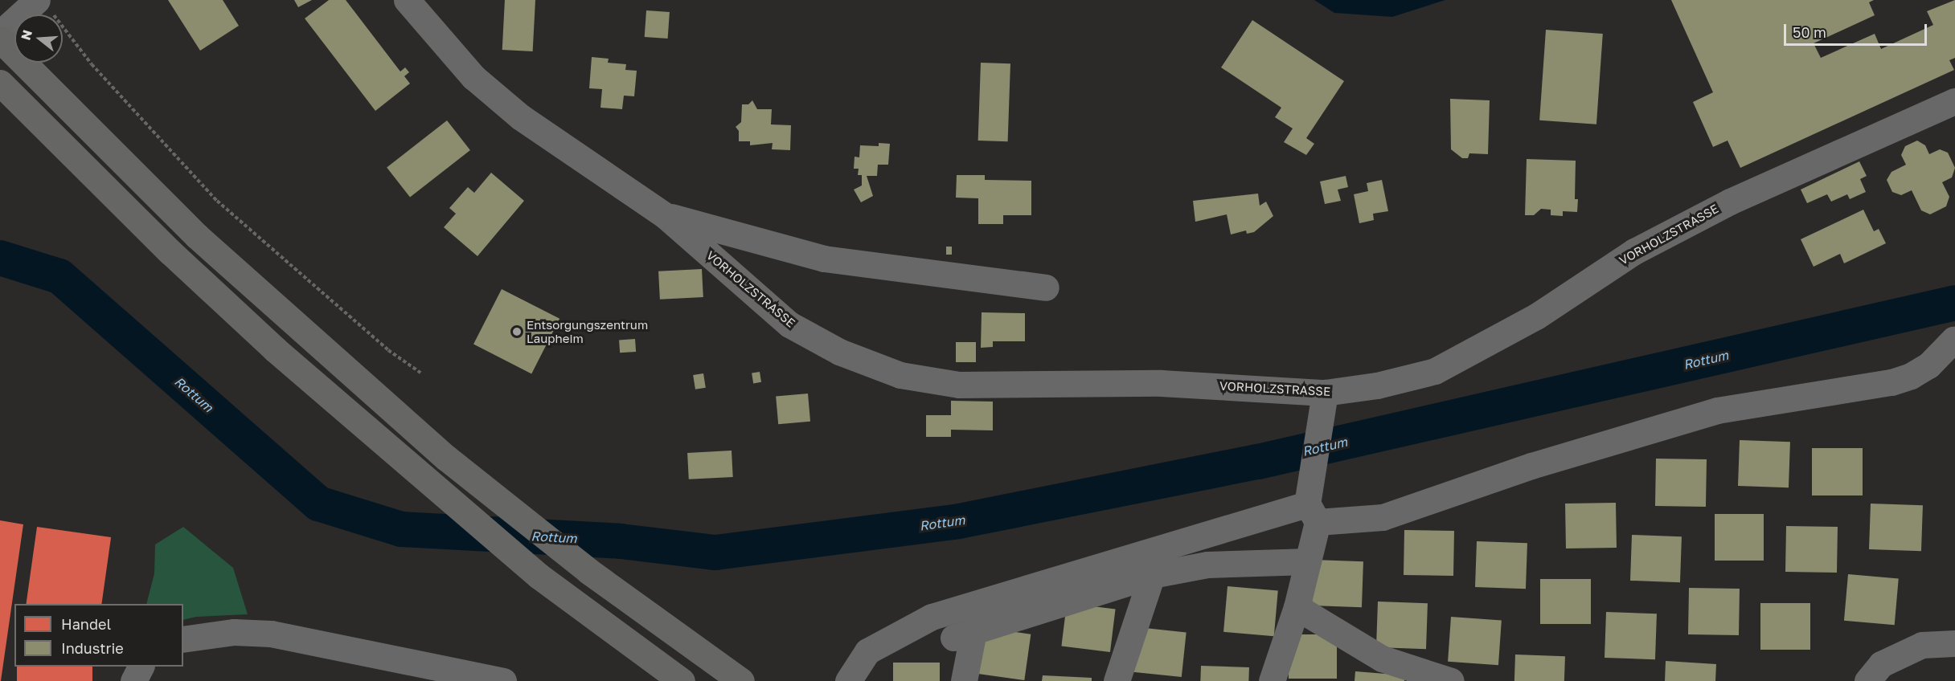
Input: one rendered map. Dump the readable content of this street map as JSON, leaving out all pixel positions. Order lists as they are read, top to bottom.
{
  "streets": {
    "street": ["VORHOLZSTRASSE"]
  },
  "water": ["Rottum"],
  "places": ["Entsorgungszentrum Laupheim"],
  "legend": ["Handel", "Industrie"],
  "scale_bar": "50 m",
  "north": "left"
}
